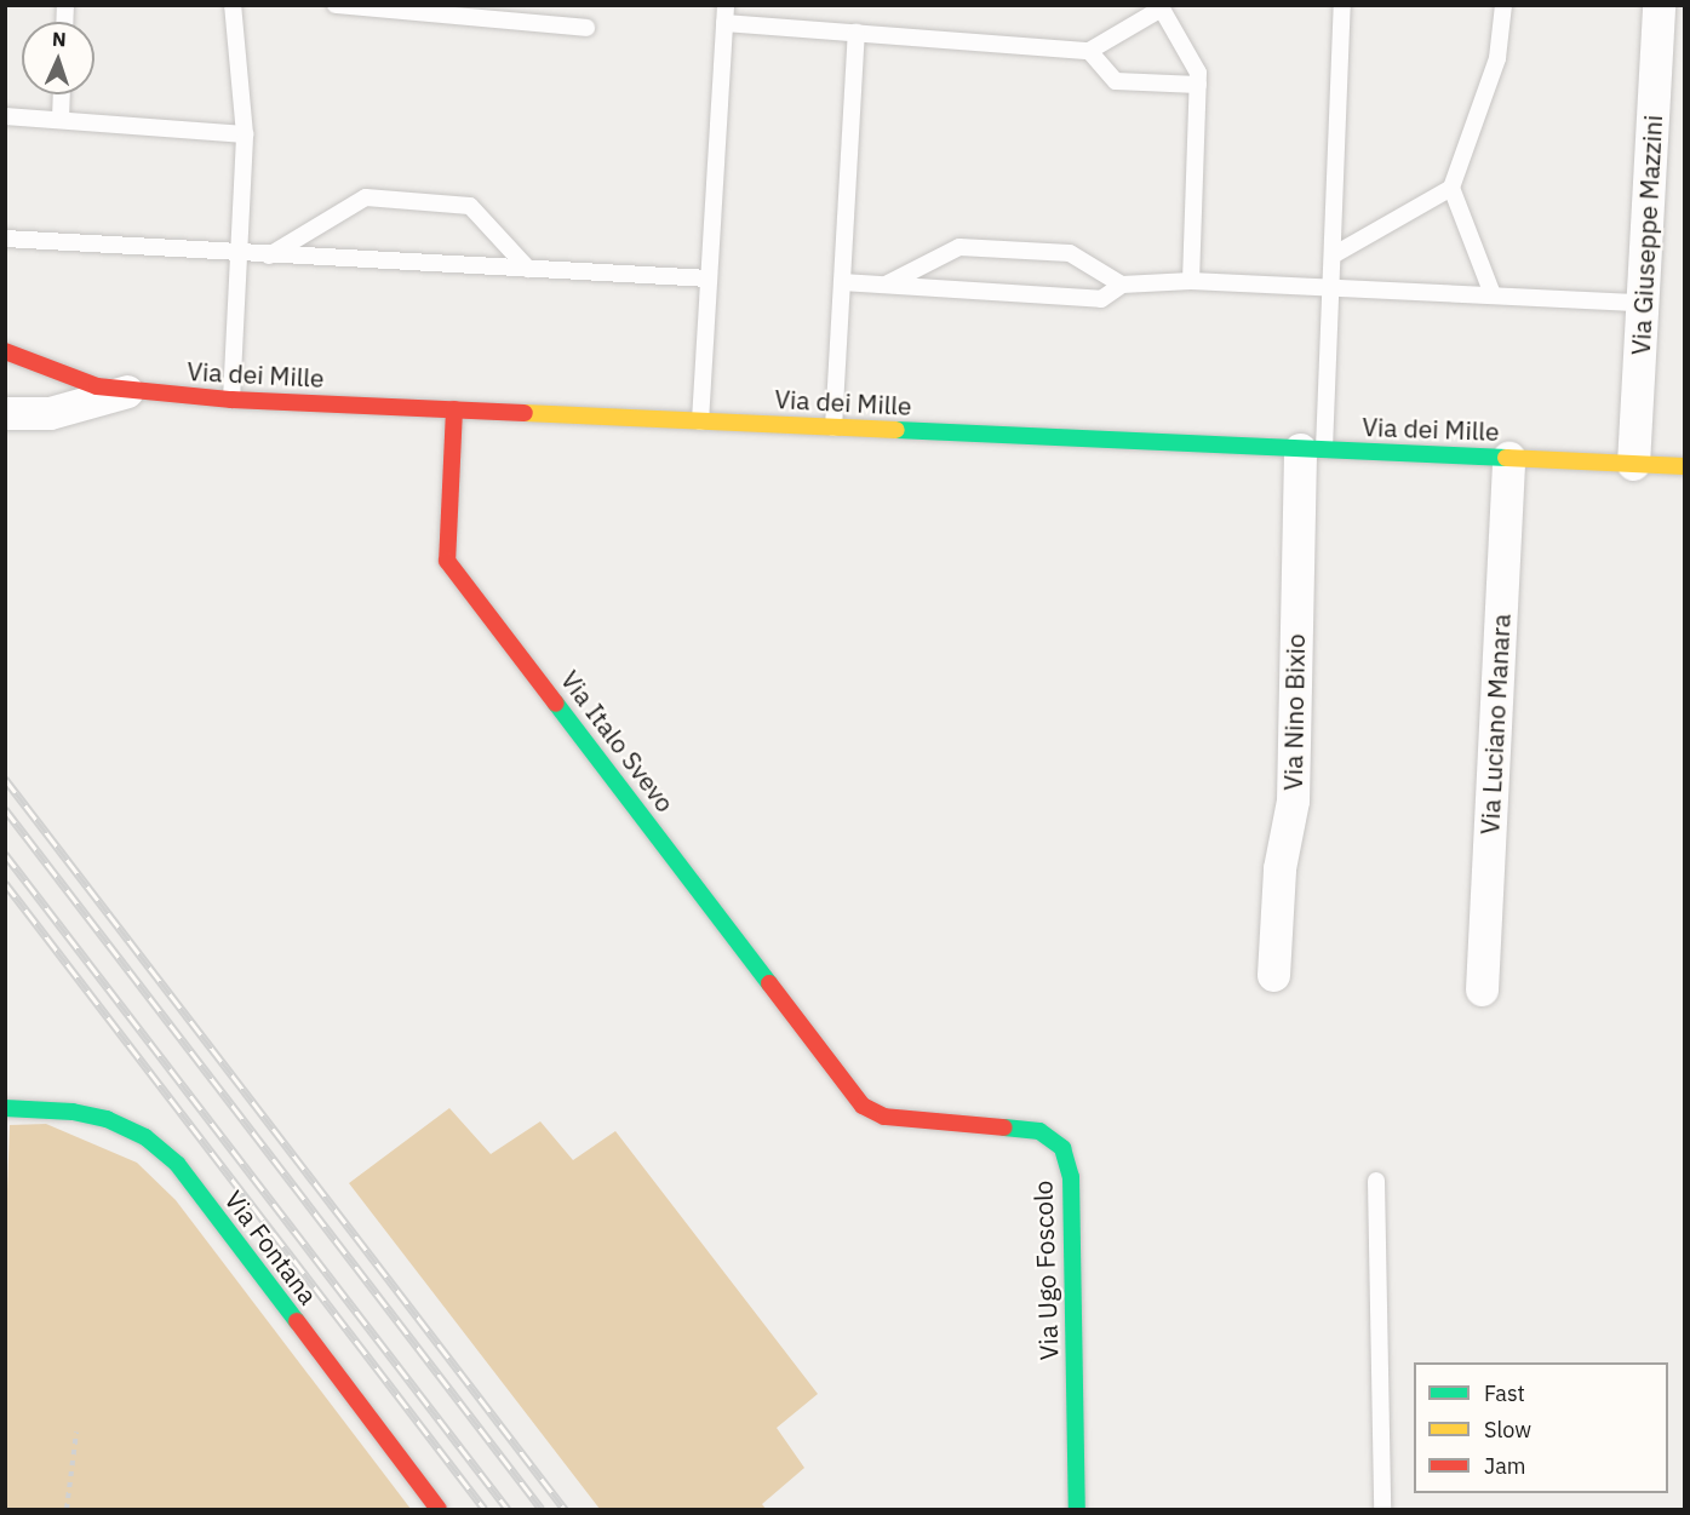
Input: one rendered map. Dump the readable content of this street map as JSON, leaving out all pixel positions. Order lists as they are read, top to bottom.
{
  "streets": {
    "street": [
      "Via Giuseppe Mazzini",
      "Via dei Mille",
      "Via Nino Bixio",
      "Via Luciano Manara",
      "Via Italo Svevo",
      "Via Fontana",
      "Via Ugo Foscolo"
    ]
  },
  "crossings": [
    ["Via Giuseppe Mazzini", "Via dei Mille"],
    ["Via dei Mille", "Via Nino Bixio"],
    ["Via dei Mille", "Via Luciano Manara"],
    ["Via dei Mille", "Via Italo Svevo"],
    ["Via Italo Svevo", "Via Ugo Foscolo"]
  ],
  "legend": ["Fast", "Slow", "Jam"],
  "north": "top"
}
